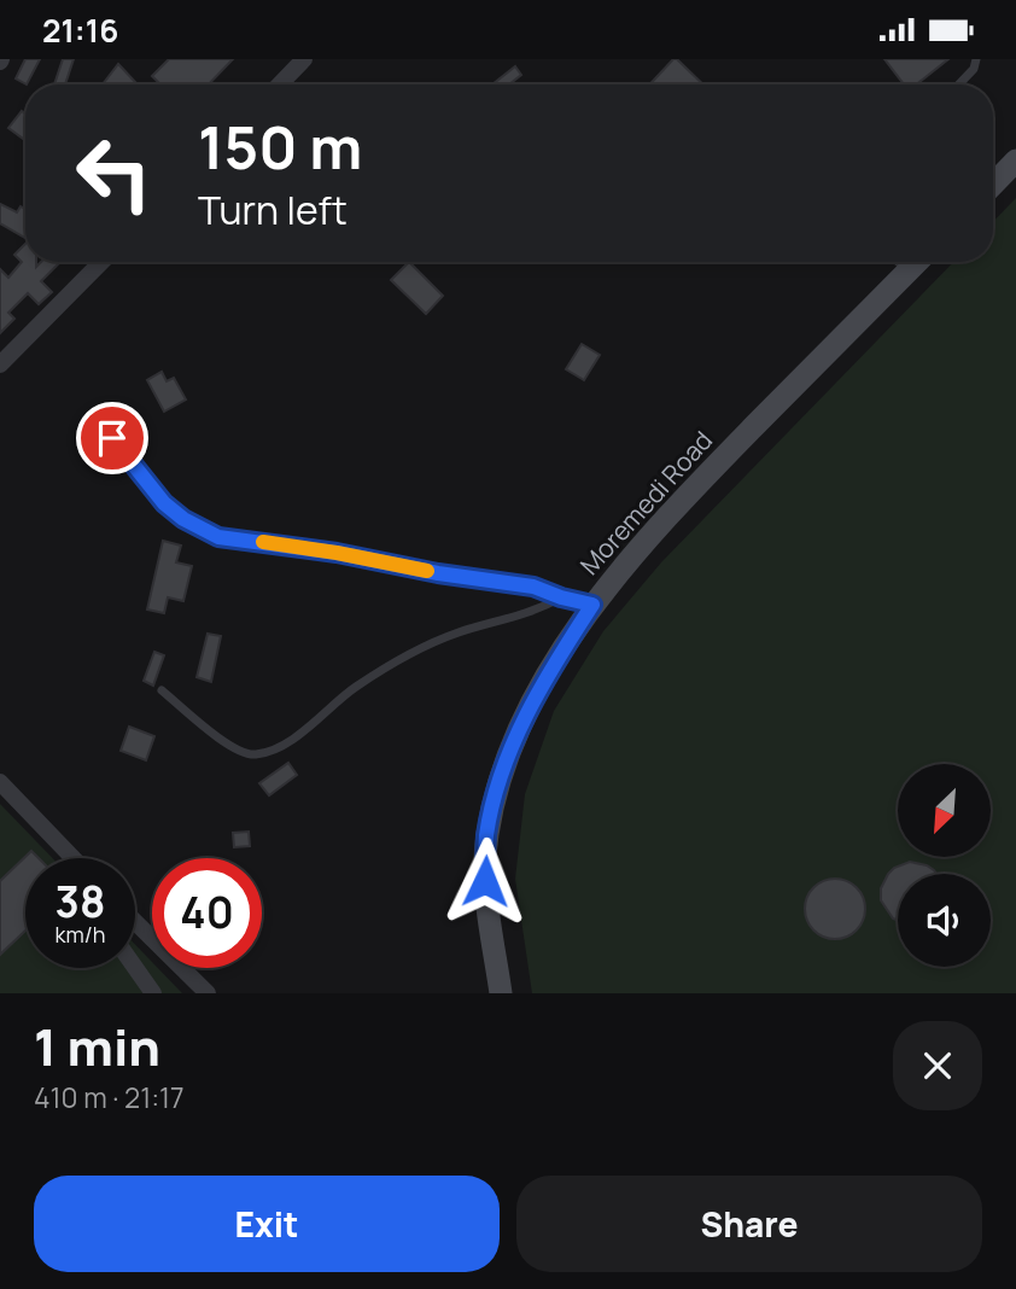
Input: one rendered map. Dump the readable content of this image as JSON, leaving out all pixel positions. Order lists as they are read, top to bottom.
{
  "streets": {
    "street": ["Moremedi Road"]
  },
  "north": "bottom left",
  "page": {
    "status": "21:16",
    "turn": ["150 m", "Turn left"],
    "speed": "38 km/h",
    "limit": "40",
    "heading": ["1 min", "410 m · 21:17"],
    "buttons": ["Exit", "Share"]
  }
}
